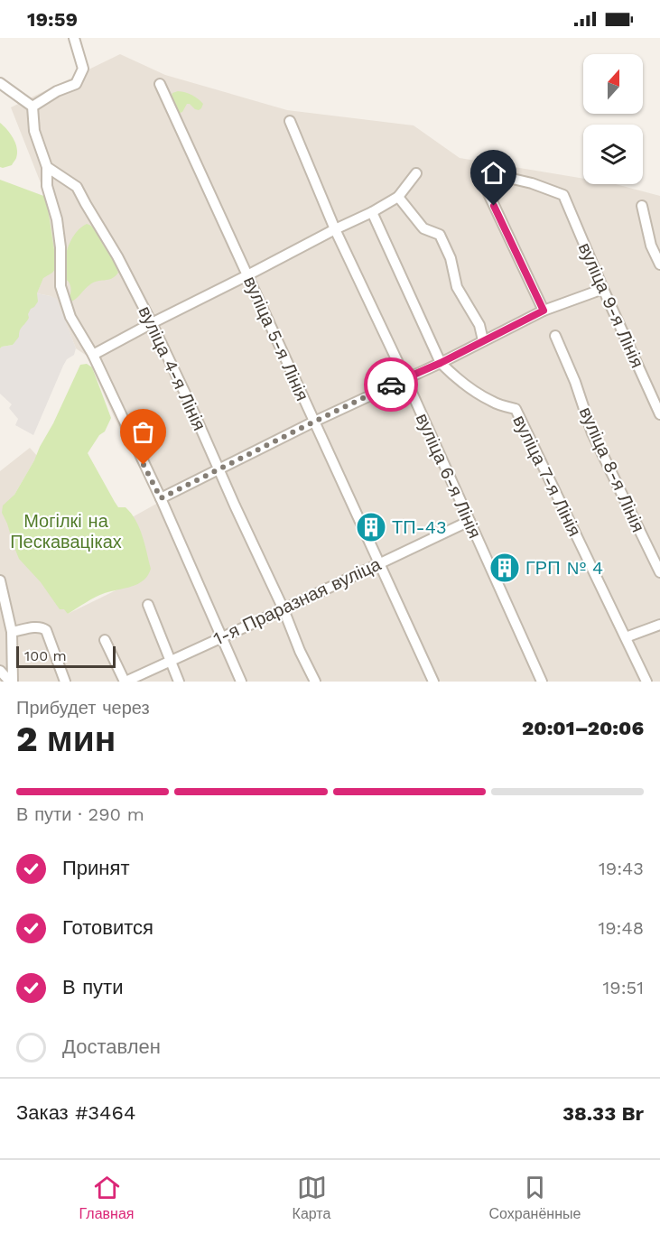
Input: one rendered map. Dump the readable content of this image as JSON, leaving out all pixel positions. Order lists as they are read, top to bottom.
{
  "streets": {
    "street": [
      "вуліца 9-я Лінія",
      "вуліца 5-я Лінія",
      "вуліца 4-я Лінія",
      "вуліца 8-я Лінія",
      "вуліца 6-я Лінія",
      "вуліца 7-я Лінія",
      "1-я Праразная вуліца"
    ]
  },
  "crossings": [
    ["вуліца 5-я Лінія", "1-я Праразная вуліца"],
    ["вуліца 4-я Лінія", "1-я Праразная вуліца"],
    ["вуліца 6-я Лінія", "1-я Праразная вуліца"]
  ],
  "parks": ["Могілкі на Пескаваціках"],
  "places": {
    "building": ["ТП-43", "ГРП № 4"]
  },
  "scale_bar": "100 m",
  "north": "top",
  "page": {
    "status": "19:59",
    "scale": "100 m",
    "heading": ["2 мин", "Прибудет через", "20:01–20:06"],
    "panel": ["Заказ #3464", "38.33 Br"],
    "bar": "В пути · 290 m",
    "list": [
      ["Принят", "19:43"],
      ["Готовится", "19:48"],
      ["В пути", "19:51"],
      "Доставлен"
    ],
    "tabs": ["Главная", "Карта", "Сохранённые"]
  }
}
